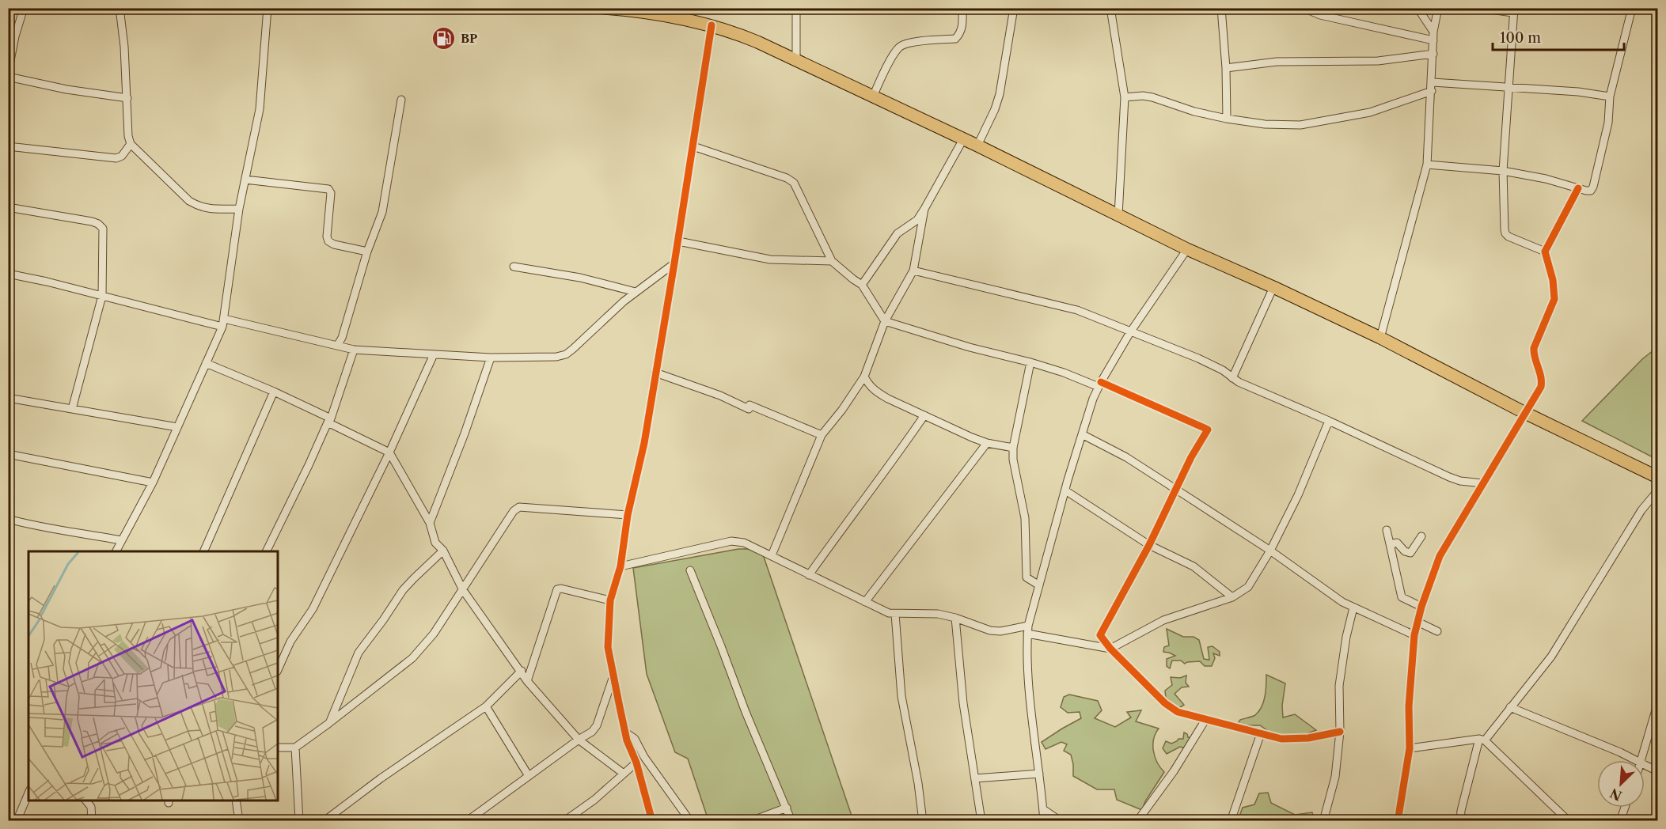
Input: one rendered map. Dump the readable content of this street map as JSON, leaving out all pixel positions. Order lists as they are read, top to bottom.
{
  "places": {
    "fuel station": ["BP"]
  },
  "scale_bar": "100 m",
  "north": "bottom left"
}
